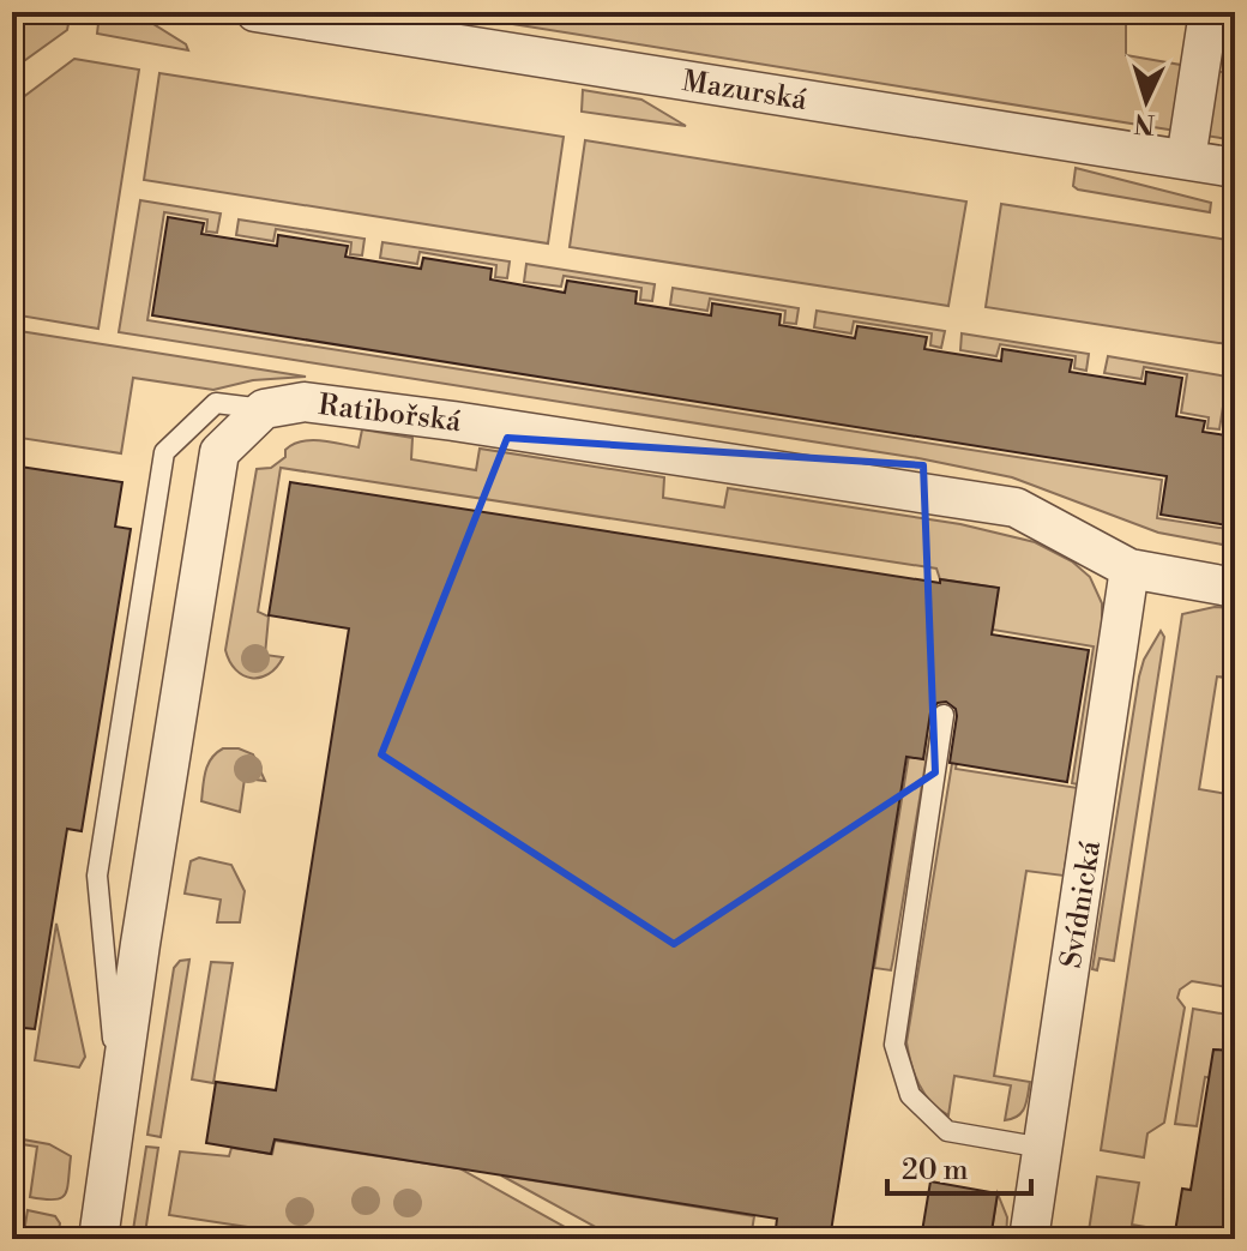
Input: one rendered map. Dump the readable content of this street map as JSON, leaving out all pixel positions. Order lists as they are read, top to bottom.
{
  "streets": {
    "street": ["Mazurská", "Ratibořská", "Svídnická"]
  },
  "crossings": [
    ["Ratibořská", "Svídnická"]
  ],
  "scale_bar": "20 m",
  "north": "bottom"
}
